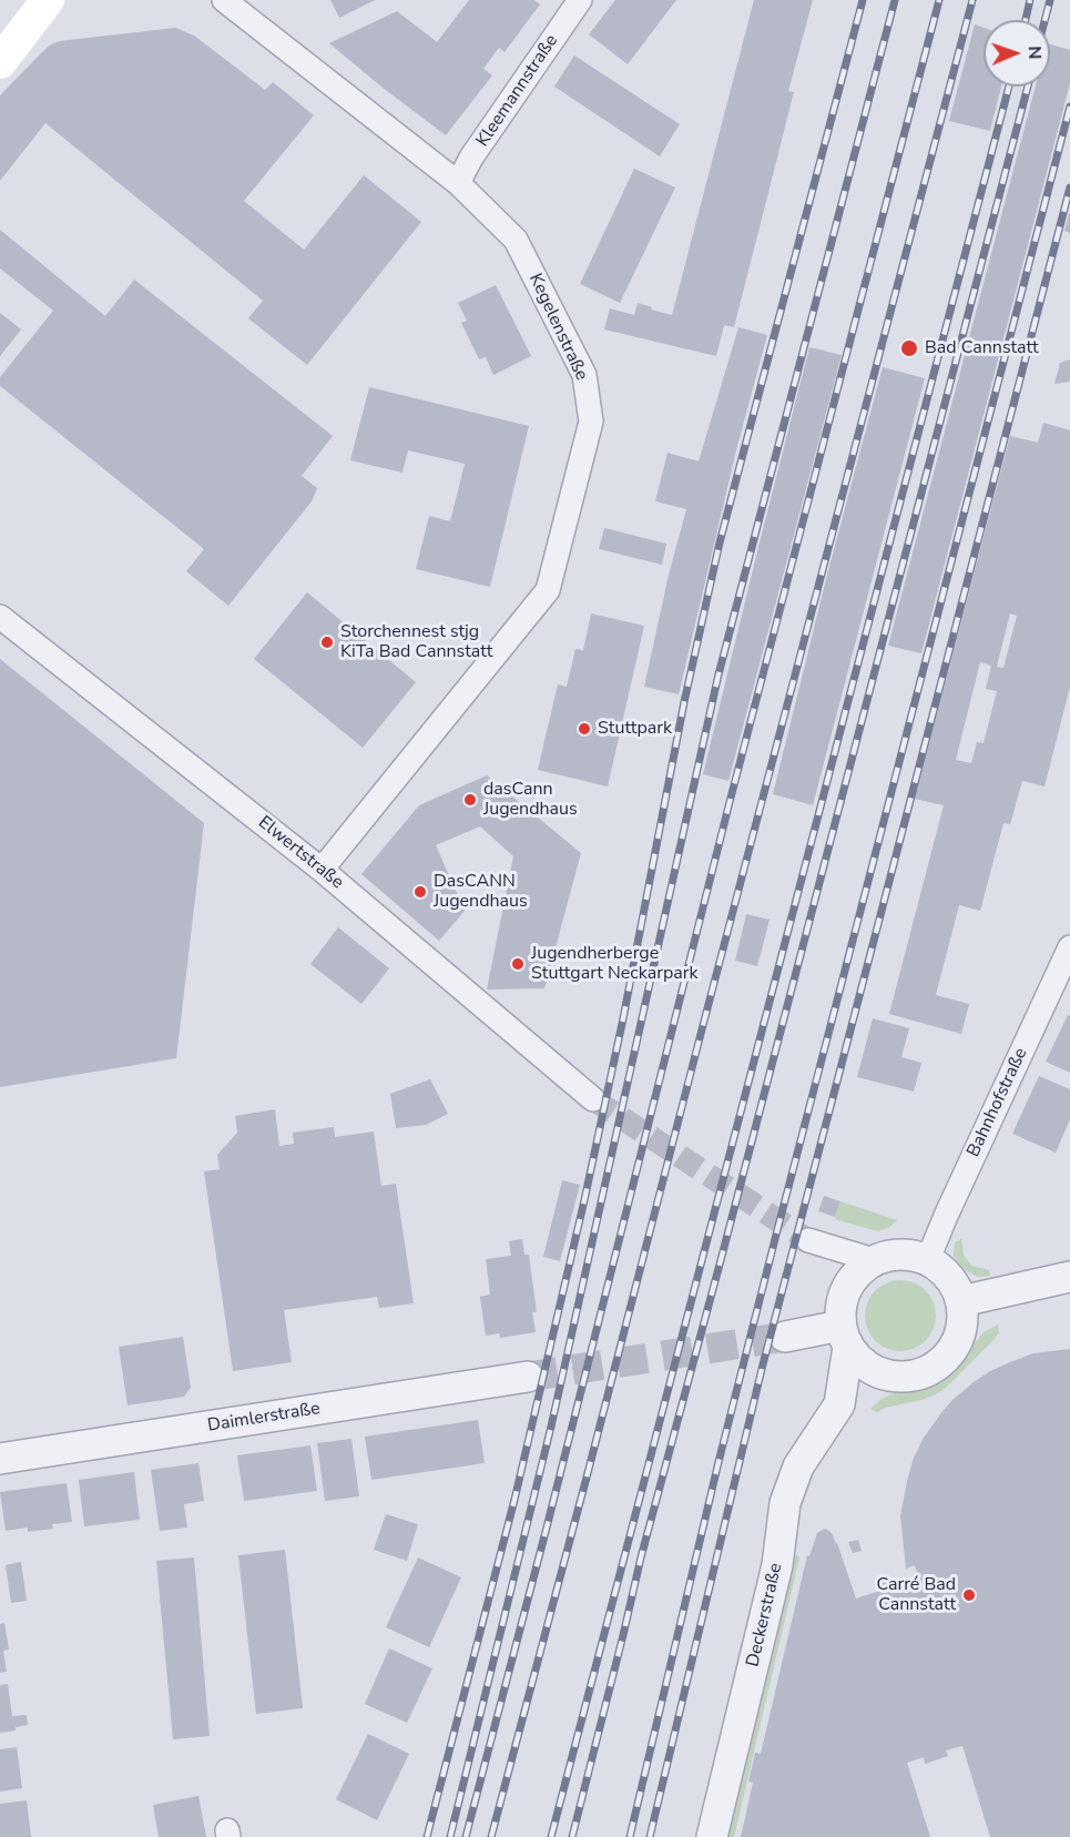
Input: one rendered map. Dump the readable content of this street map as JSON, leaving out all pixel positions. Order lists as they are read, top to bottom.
{
  "streets": {
    "street": [
      "Kleemannstraße",
      "Kegelenstraße",
      "Elwertstraße",
      "Bahnhofstraße",
      "Daimlerstraße",
      "Deckerstraße"
    ]
  },
  "crossings": [
    ["Kleemannstraße", "Kegelenstraße"],
    ["Kegelenstraße", "Elwertstraße"],
    ["Bahnhofstraße", "Deckerstraße"]
  ],
  "places": [
    "Bad Cannstatt",
    "Storchennest stjg KiTa Bad Cannstatt",
    "Stuttpark",
    "dasCann Jugendhaus",
    "DasCANN Jugendhaus",
    "Jugendherberge Stuttgart Neckarpark",
    "Carré Bad Cannstatt"
  ],
  "north": "right"
}
